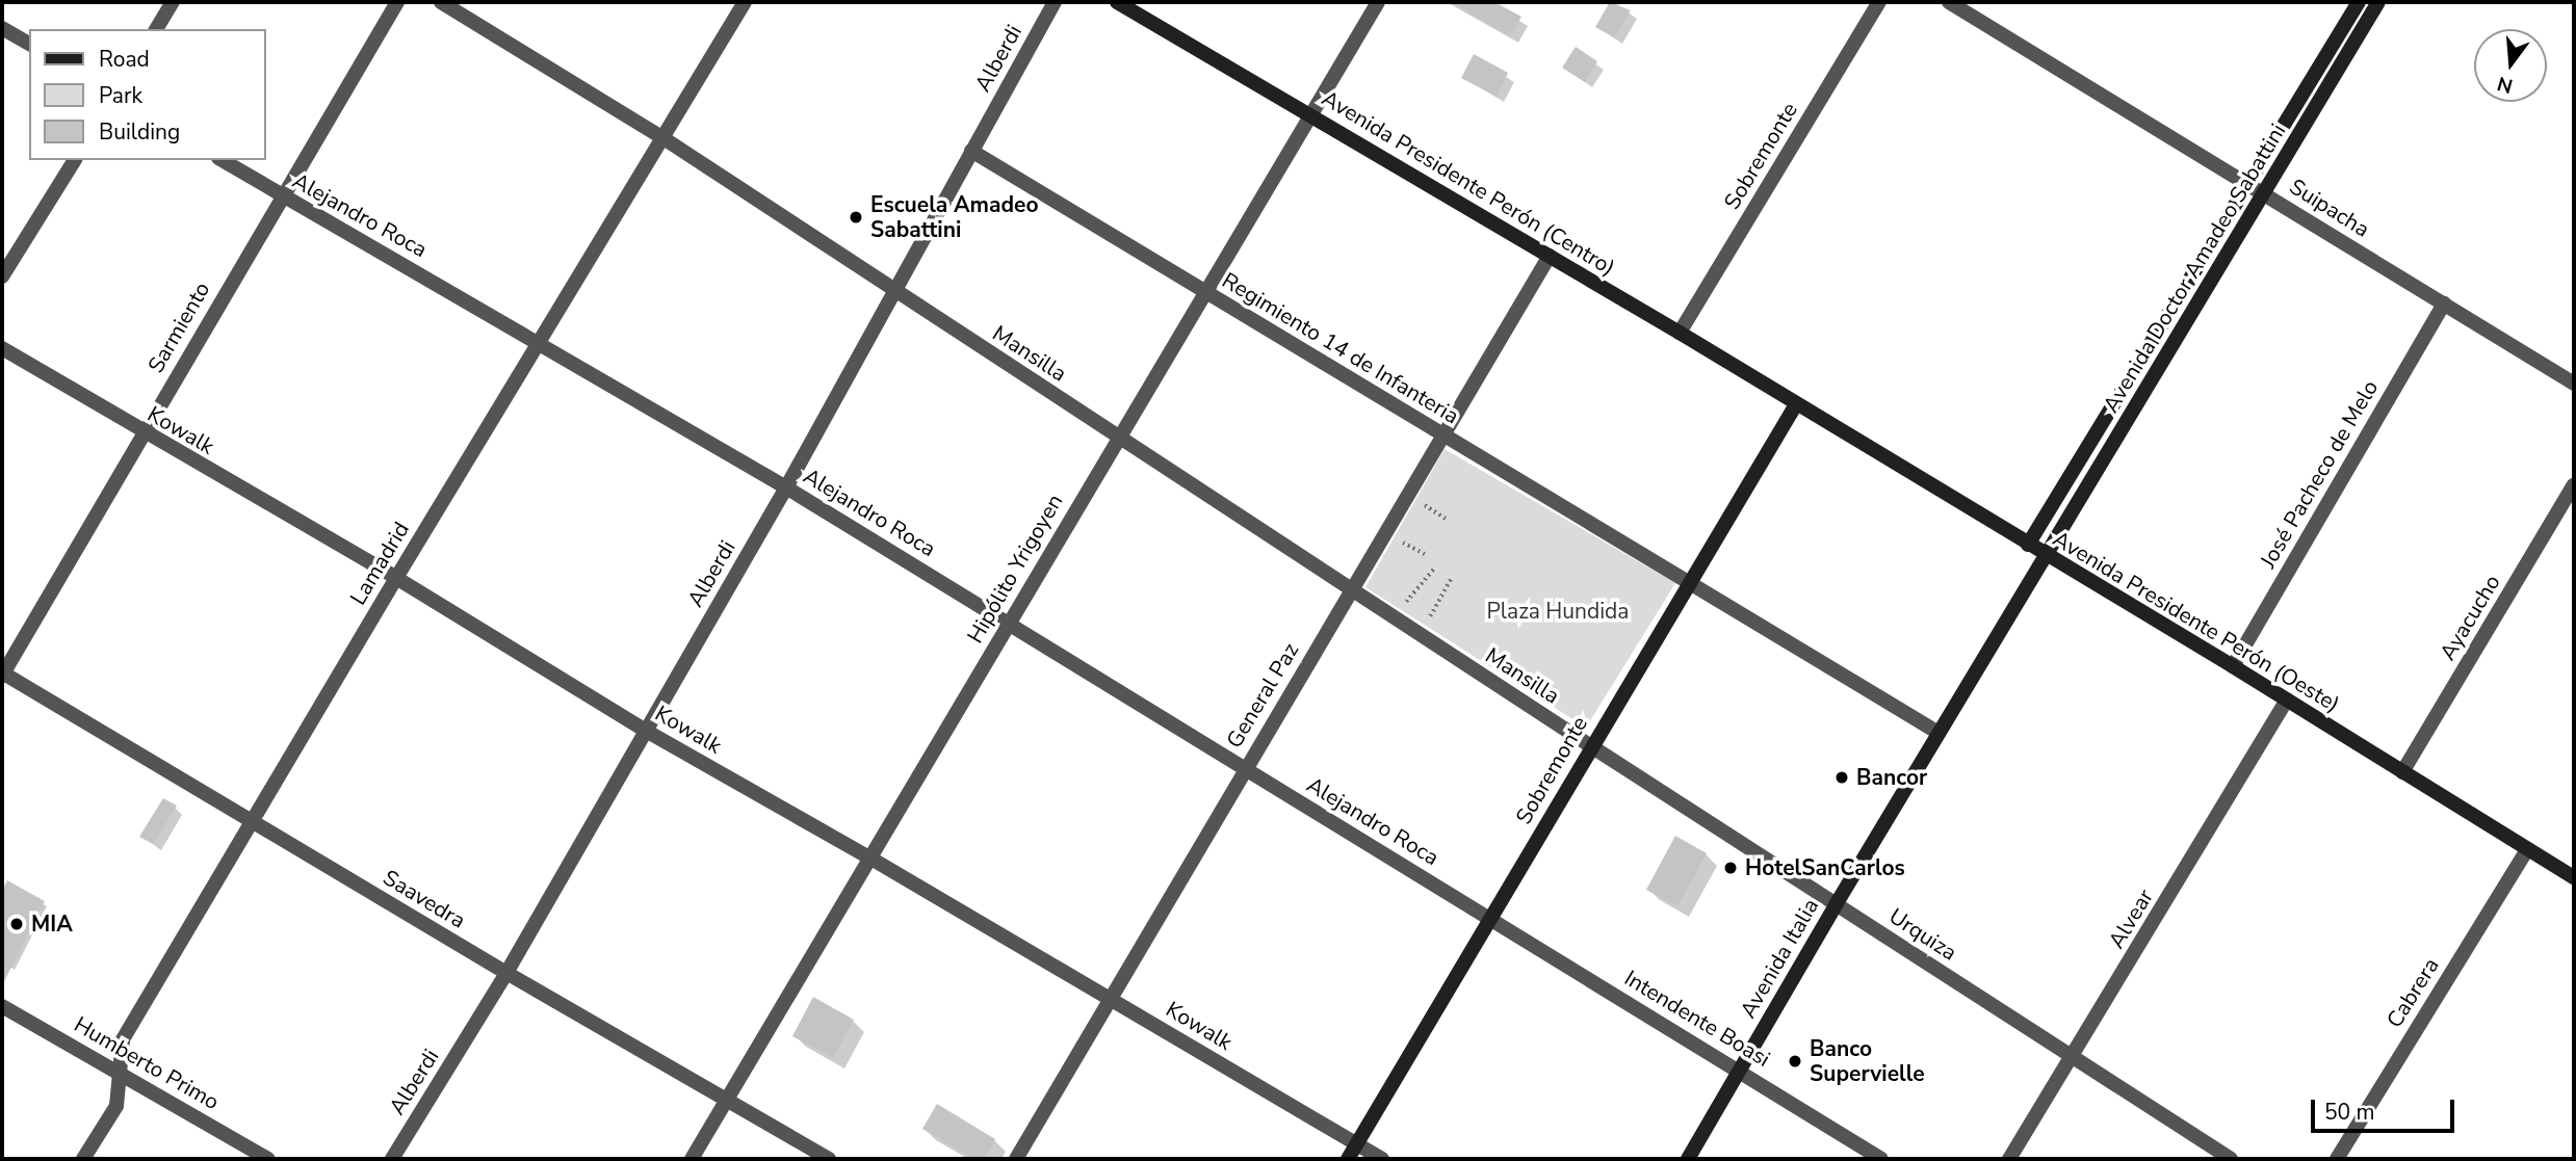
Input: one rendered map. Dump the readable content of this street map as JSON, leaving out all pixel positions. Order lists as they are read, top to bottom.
{
  "streets": {
    "main road": [
      "Sobremonte",
      "Avenida Presidente Perón (Centro)",
      "Avenida Doctor Amadeo Sabattini",
      "Avenida Presidente Perón (Oeste)",
      "Avenida Italia"
    ],
    "street": [
      "Alberdi",
      "Suipacha",
      "Alejandro Roca",
      "Sarmiento",
      "Regimiento 14 de Infanteria",
      "Mansilla",
      "Kowalk",
      "José Pacheco de Melo",
      "Lamadrid",
      "Hipólito Yrigoyen",
      "Ayacucho",
      "General Paz",
      "Saavedra",
      "Alvear",
      "Urquiza",
      "Cabrera",
      "Intendente Boasi",
      "Humberto Primo"
    ]
  },
  "crossings": [
    ["Alberdi", "Alejandro Roca"],
    ["Alberdi", "Regimiento 14 de Infanteria"],
    ["Alberdi", "Mansilla"],
    ["Alberdi", "Kowalk"],
    ["Alberdi", "Saavedra"],
    ["Sobremonte", "Avenida Presidente Perón (Centro)"],
    ["Sobremonte", "Alejandro Roca"],
    ["Sobremonte", "Regimiento 14 de Infanteria"],
    ["Sobremonte", "Mansilla"],
    ["Sobremonte", "Kowalk"],
    ["Sobremonte", "Avenida Presidente Perón (Oeste)"],
    ["Sobremonte", "Urquiza"],
    ["Sobremonte", "Intendente Boasi"],
    ["Avenida Presidente Perón (Centro)", "Hipólito Yrigoyen"],
    ["Avenida Presidente Perón (Centro)", "Avenida Presidente Perón (Oeste)"],
    ["Avenida Presidente Perón (Centro)", "General Paz"],
    ["Suipacha", "Avenida Doctor Amadeo Sabattini"],
    ["Suipacha", "José Pacheco de Melo"],
    ["Alejandro Roca", "Sarmiento"],
    ["Alejandro Roca", "Lamadrid"],
    ["Alejandro Roca", "Hipólito Yrigoyen"],
    ["Alejandro Roca", "General Paz"],
    ["Alejandro Roca", "Intendente Boasi"],
    ["Avenida Doctor Amadeo Sabattini", "Avenida Presidente Perón (Oeste)"],
    ["Avenida Doctor Amadeo Sabattini", "Avenida Italia"],
    ["Sarmiento", "Kowalk"],
    ["Sarmiento", "Saavedra"],
    ["Regimiento 14 de Infanteria", "Hipólito Yrigoyen"],
    ["Regimiento 14 de Infanteria", "General Paz"],
    ["Regimiento 14 de Infanteria", "Avenida Italia"],
    ["Mansilla", "Lamadrid"],
    ["Mansilla", "Hipólito Yrigoyen"],
    ["Mansilla", "General Paz"],
    ["Mansilla", "Urquiza"],
    ["Kowalk", "Lamadrid"],
    ["Kowalk", "Hipólito Yrigoyen"],
    ["Kowalk", "General Paz"],
    ["José Pacheco de Melo", "Avenida Presidente Perón (Oeste)"],
    ["Lamadrid", "Saavedra"],
    ["Lamadrid", "Humberto Primo"],
    ["Hipólito Yrigoyen", "Saavedra"],
    ["Ayacucho", "Avenida Presidente Perón (Oeste)"],
    ["Avenida Presidente Perón (Oeste)", "Alvear"],
    ["Avenida Presidente Perón (Oeste)", "Avenida Italia"],
    ["Avenida Presidente Perón (Oeste)", "Cabrera"],
    ["Alvear", "Urquiza"],
    ["Urquiza", "Avenida Italia"],
    ["Avenida Italia", "Intendente Boasi"]
  ],
  "parks": ["Plaza Hundida"],
  "places": [
    "Escuela Amadeo Sabattini",
    "Bancor",
    "HotelSanCarlos",
    "MIA",
    "Banco Supervielle"
  ],
  "legend": ["Road", "Park", "Building"],
  "scale_bar": "50 m",
  "north": "bottom"
}
